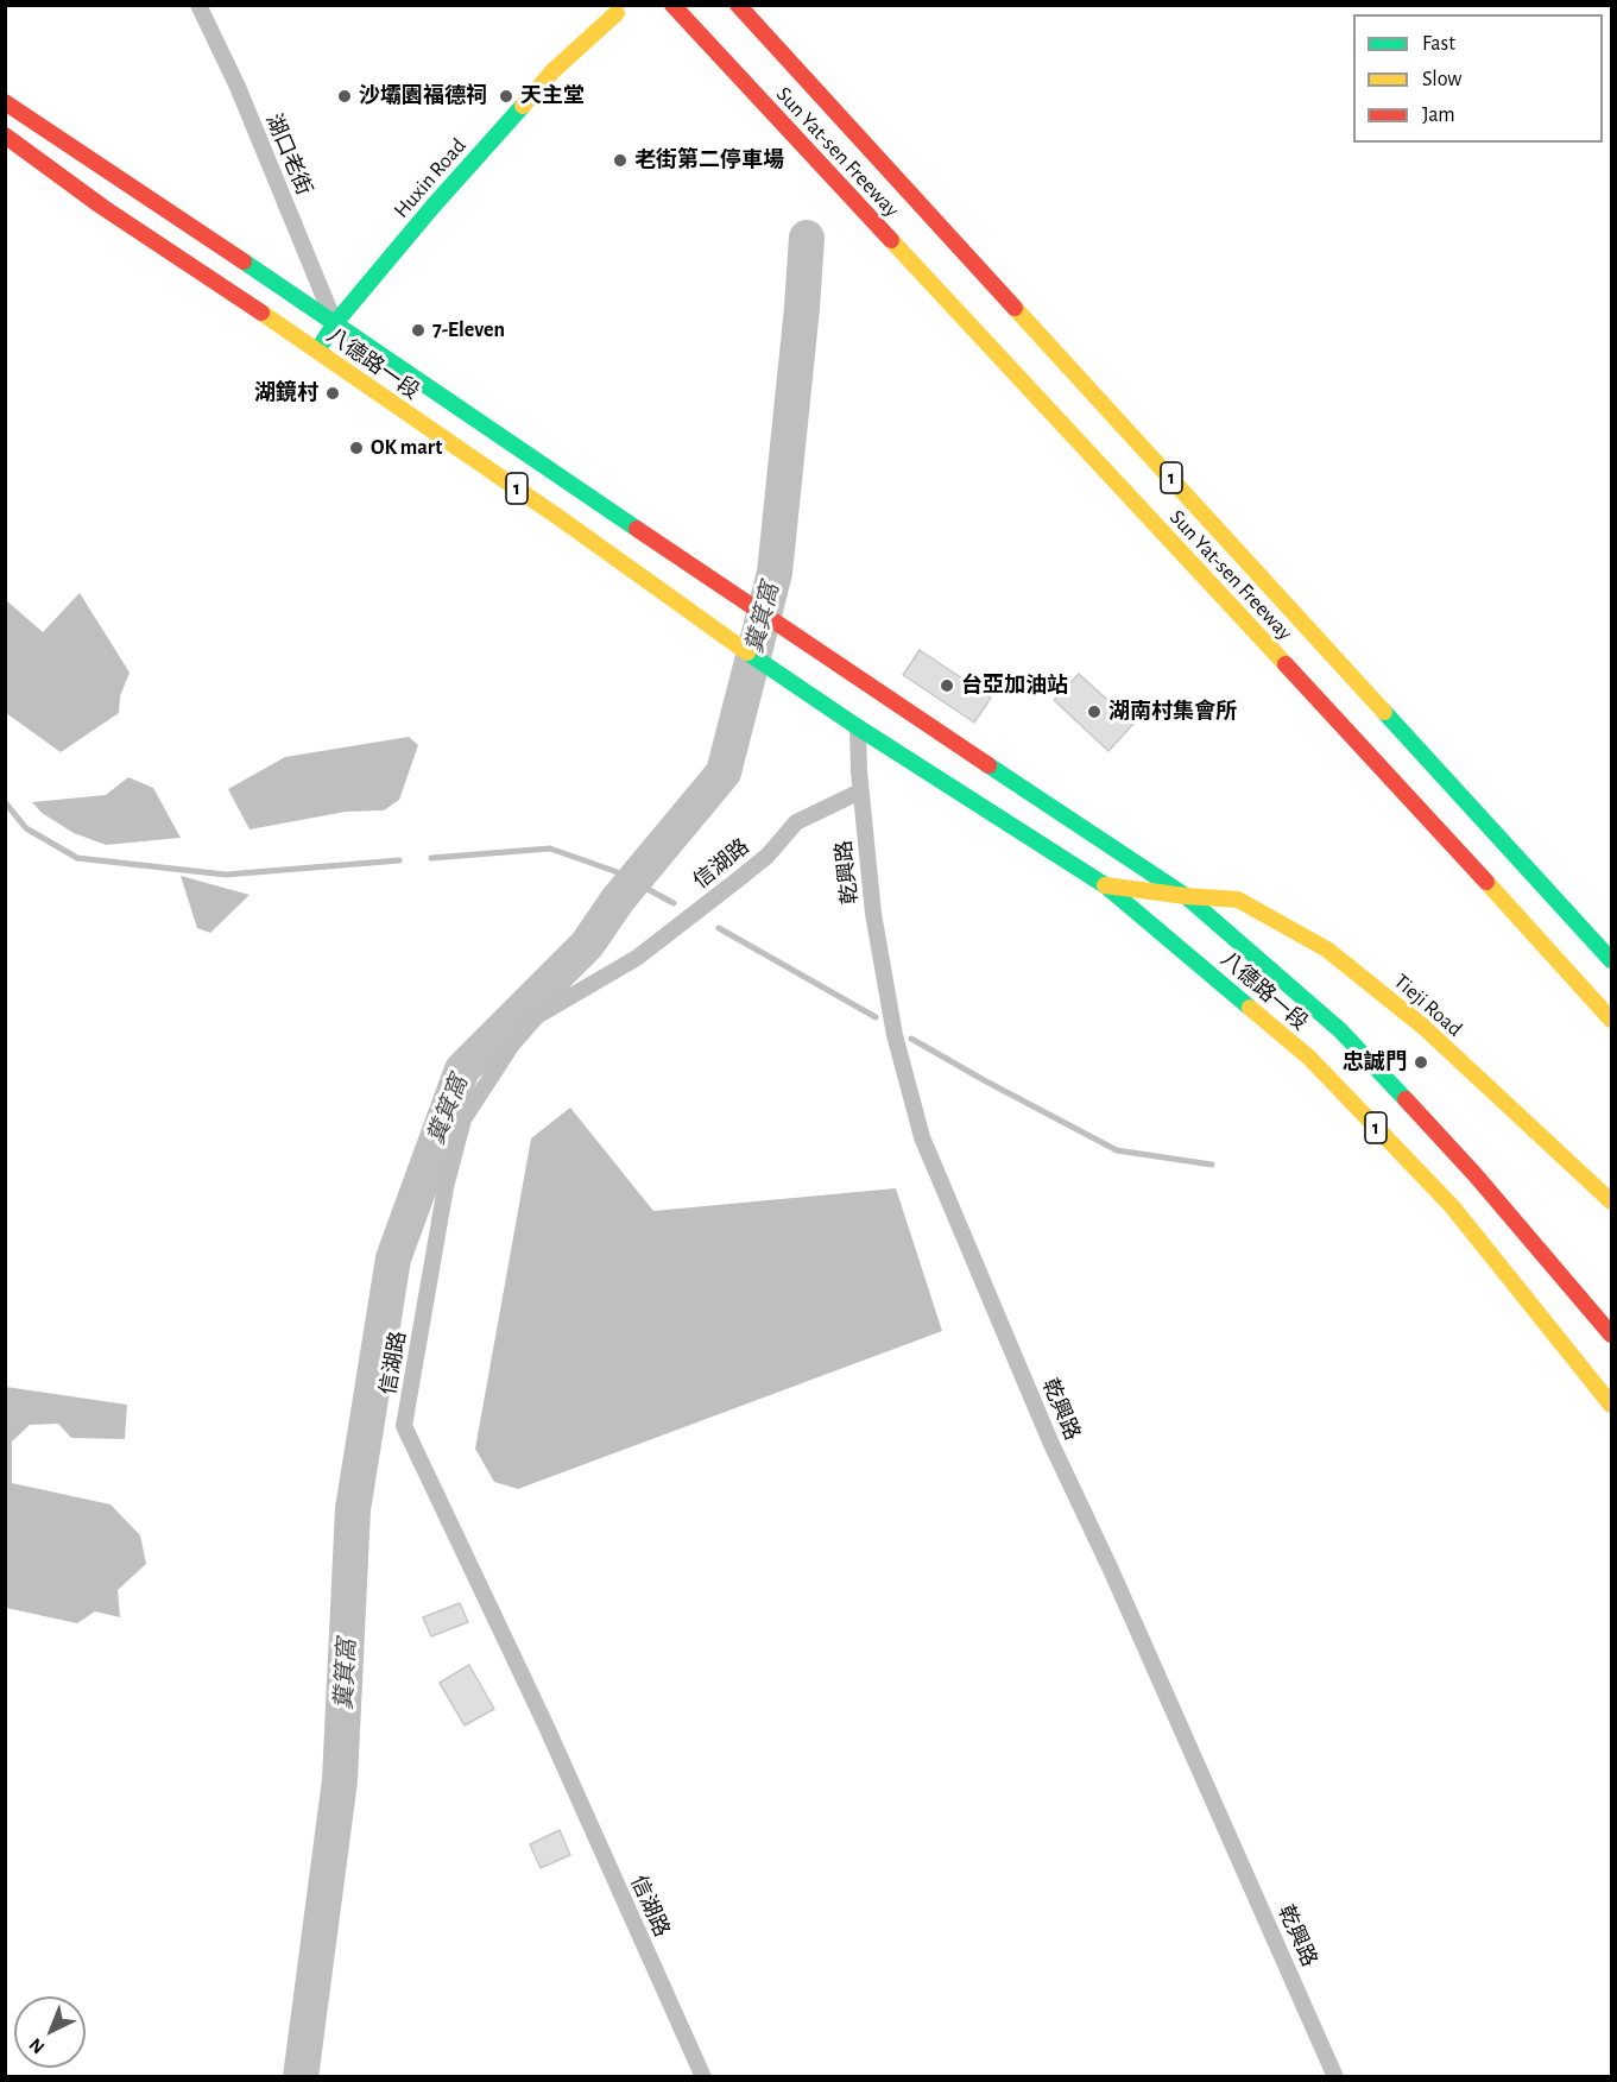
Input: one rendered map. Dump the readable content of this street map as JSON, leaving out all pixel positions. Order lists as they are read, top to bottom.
{
  "streets": {
    "main road": [
      "Sun Yat-sen Freeway",
      "Huxin Road",
      "八德路一段",
      "1",
      "Tieji Road"
    ],
    "street": ["湖口老街", "信湖路", "乾興路"]
  },
  "crossings": [
    ["湖口老街", "Huxin Road"],
    ["湖口老街", "八德路一段"],
    ["Huxin Road", "八德路一段"],
    ["八德路一段", "乾興路"],
    ["八德路一段", "Tieji Road"],
    ["信湖路", "乾興路"]
  ],
  "water": ["糞箕窩"],
  "places": [
    "沙壩園福德祠",
    "天主堂",
    "老街第二停車場",
    "7-Eleven",
    "湖鏡村",
    "OK mart",
    "台亞加油站",
    "湖南村集會所",
    "忠誠門"
  ],
  "legend": ["Fast", "Slow", "Jam"],
  "north": "bottom left"
}
